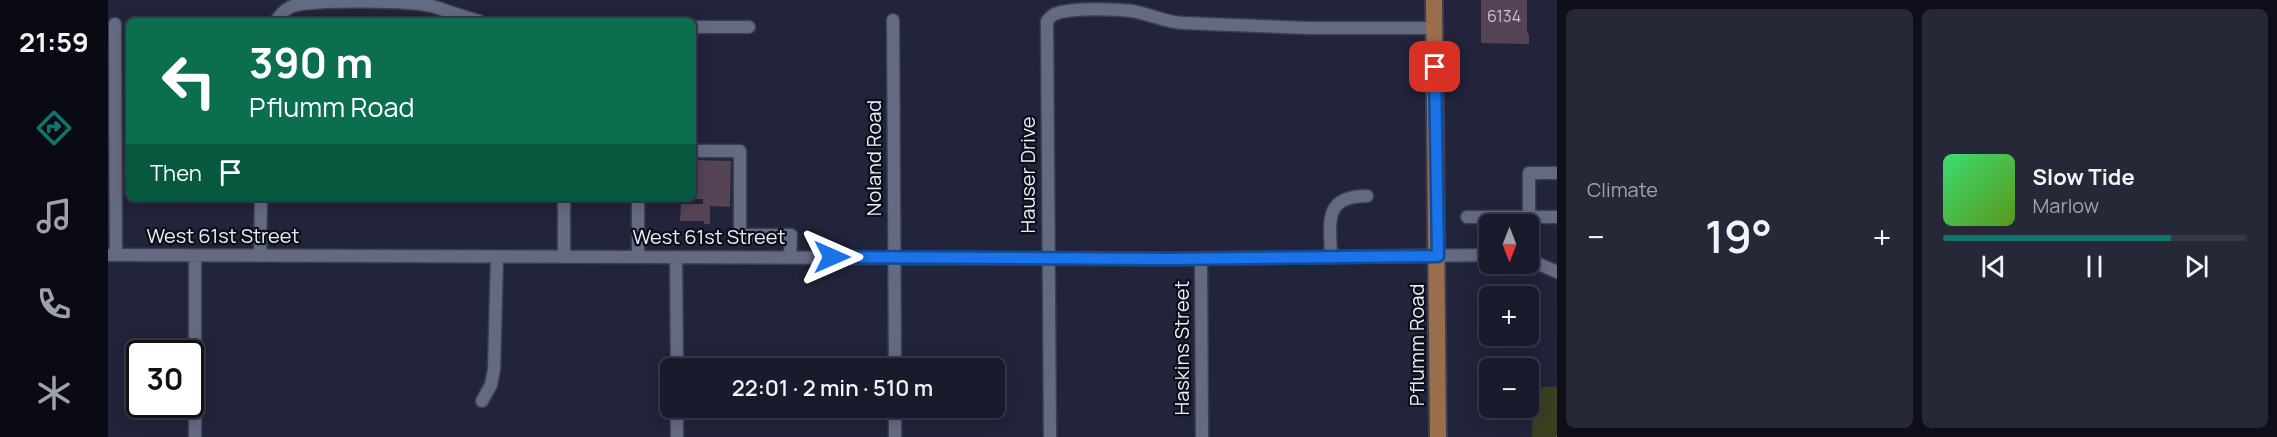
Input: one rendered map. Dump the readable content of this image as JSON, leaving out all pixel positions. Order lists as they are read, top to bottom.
{
  "streets": {
    "main road": ["Pflumm Road"],
    "street": [
      "Noland Road",
      "Hauser Drive",
      "West 61st Street",
      "Haskins Street"
    ]
  },
  "crossings": [
    ["Noland Road", "West 61st Street"],
    ["Hauser Drive", "West 61st Street"],
    ["Hauser Drive", "Pflumm Road"],
    ["West 61st Street", "Pflumm Road"],
    ["West 61st Street", "Haskins Street"]
  ],
  "house_numbers": ["6134"],
  "north": "bottom",
  "page": {
    "tabs": "21:59",
    "tile": "Climate",
    "turn": ["390 m", "Pflumm Road"],
    "then": "Then",
    "song": ["Slow Tide", "Marlow"],
    "heat": ["−", "19°", "+"],
    "map_buttons": ["+", "−"],
    "limit": "30",
    "trip": "22:01 · 2 min · 510 m"
  }
}
